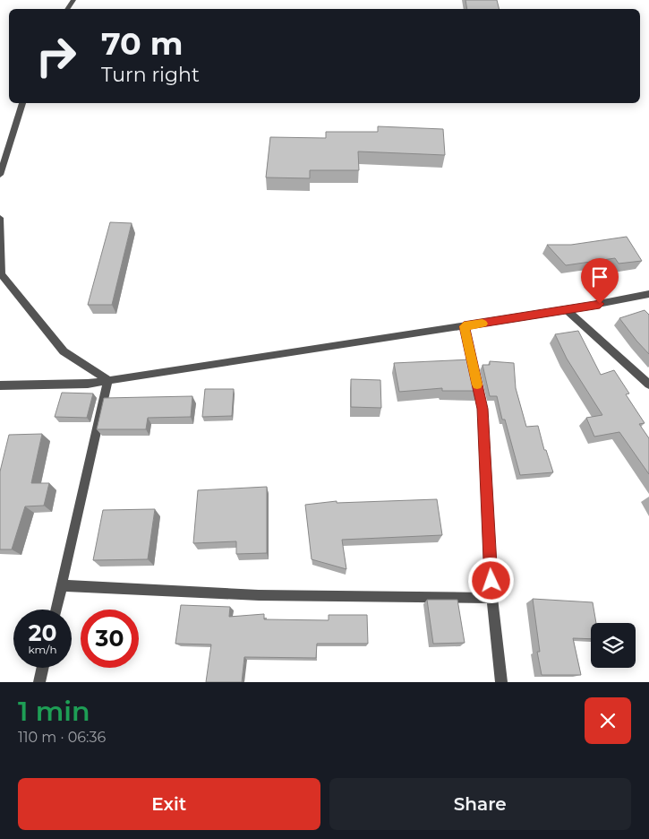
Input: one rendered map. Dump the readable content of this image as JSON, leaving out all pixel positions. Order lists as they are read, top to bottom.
{
  "page": {
    "turn": ["70 m", "Turn right"],
    "speed": "20 km/h",
    "limit": "30",
    "heading": ["1 min", "110 m · 06:36"],
    "buttons": ["Exit", "Share"]
  }
}
